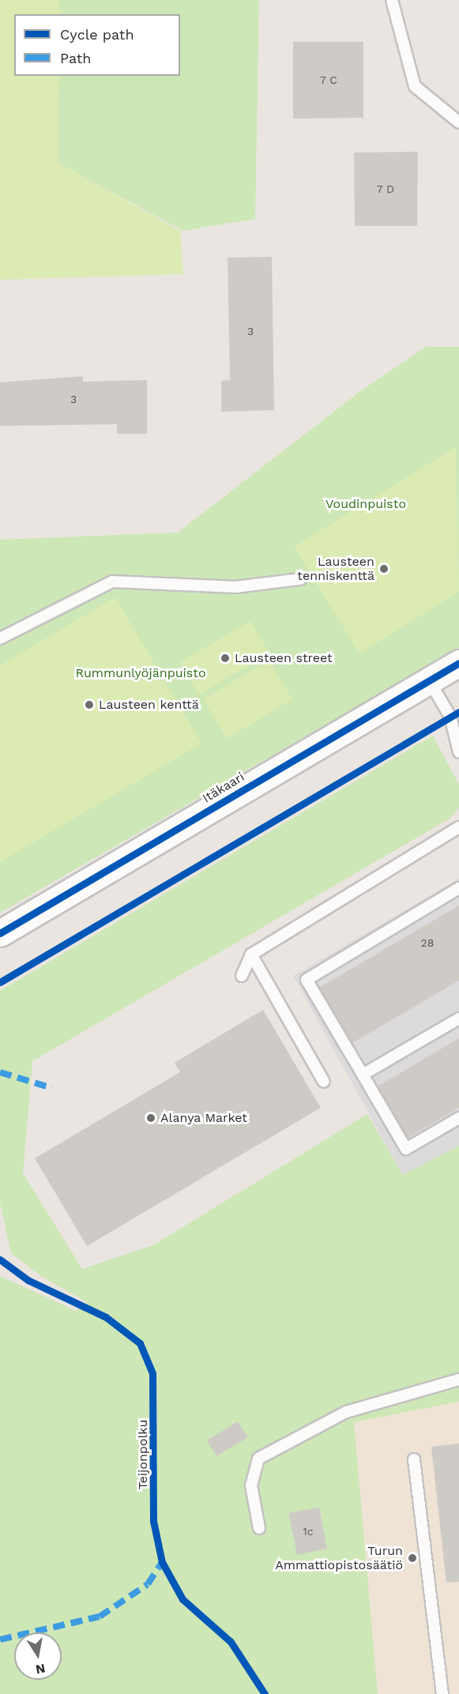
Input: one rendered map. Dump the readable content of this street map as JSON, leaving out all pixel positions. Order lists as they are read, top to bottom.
{
  "streets": {
    "street": ["Itäkaari"],
    "cycle path": ["Teijonpolku"]
  },
  "parks": ["Voudinpuisto", "Rummunlyöjänpuisto"],
  "places": [
    "Lausteen tenniskenttä",
    "Lausteen street",
    "Lausteen kenttä",
    "Alanya Market",
    "Turun Ammattiopistosäätiö"
  ],
  "house_numbers": [
    "7 C",
    "7 D",
    "3",
    "3",
    "28",
    "1c"
  ],
  "legend": ["Cycle path", "Path"],
  "north": "bottom"
}
